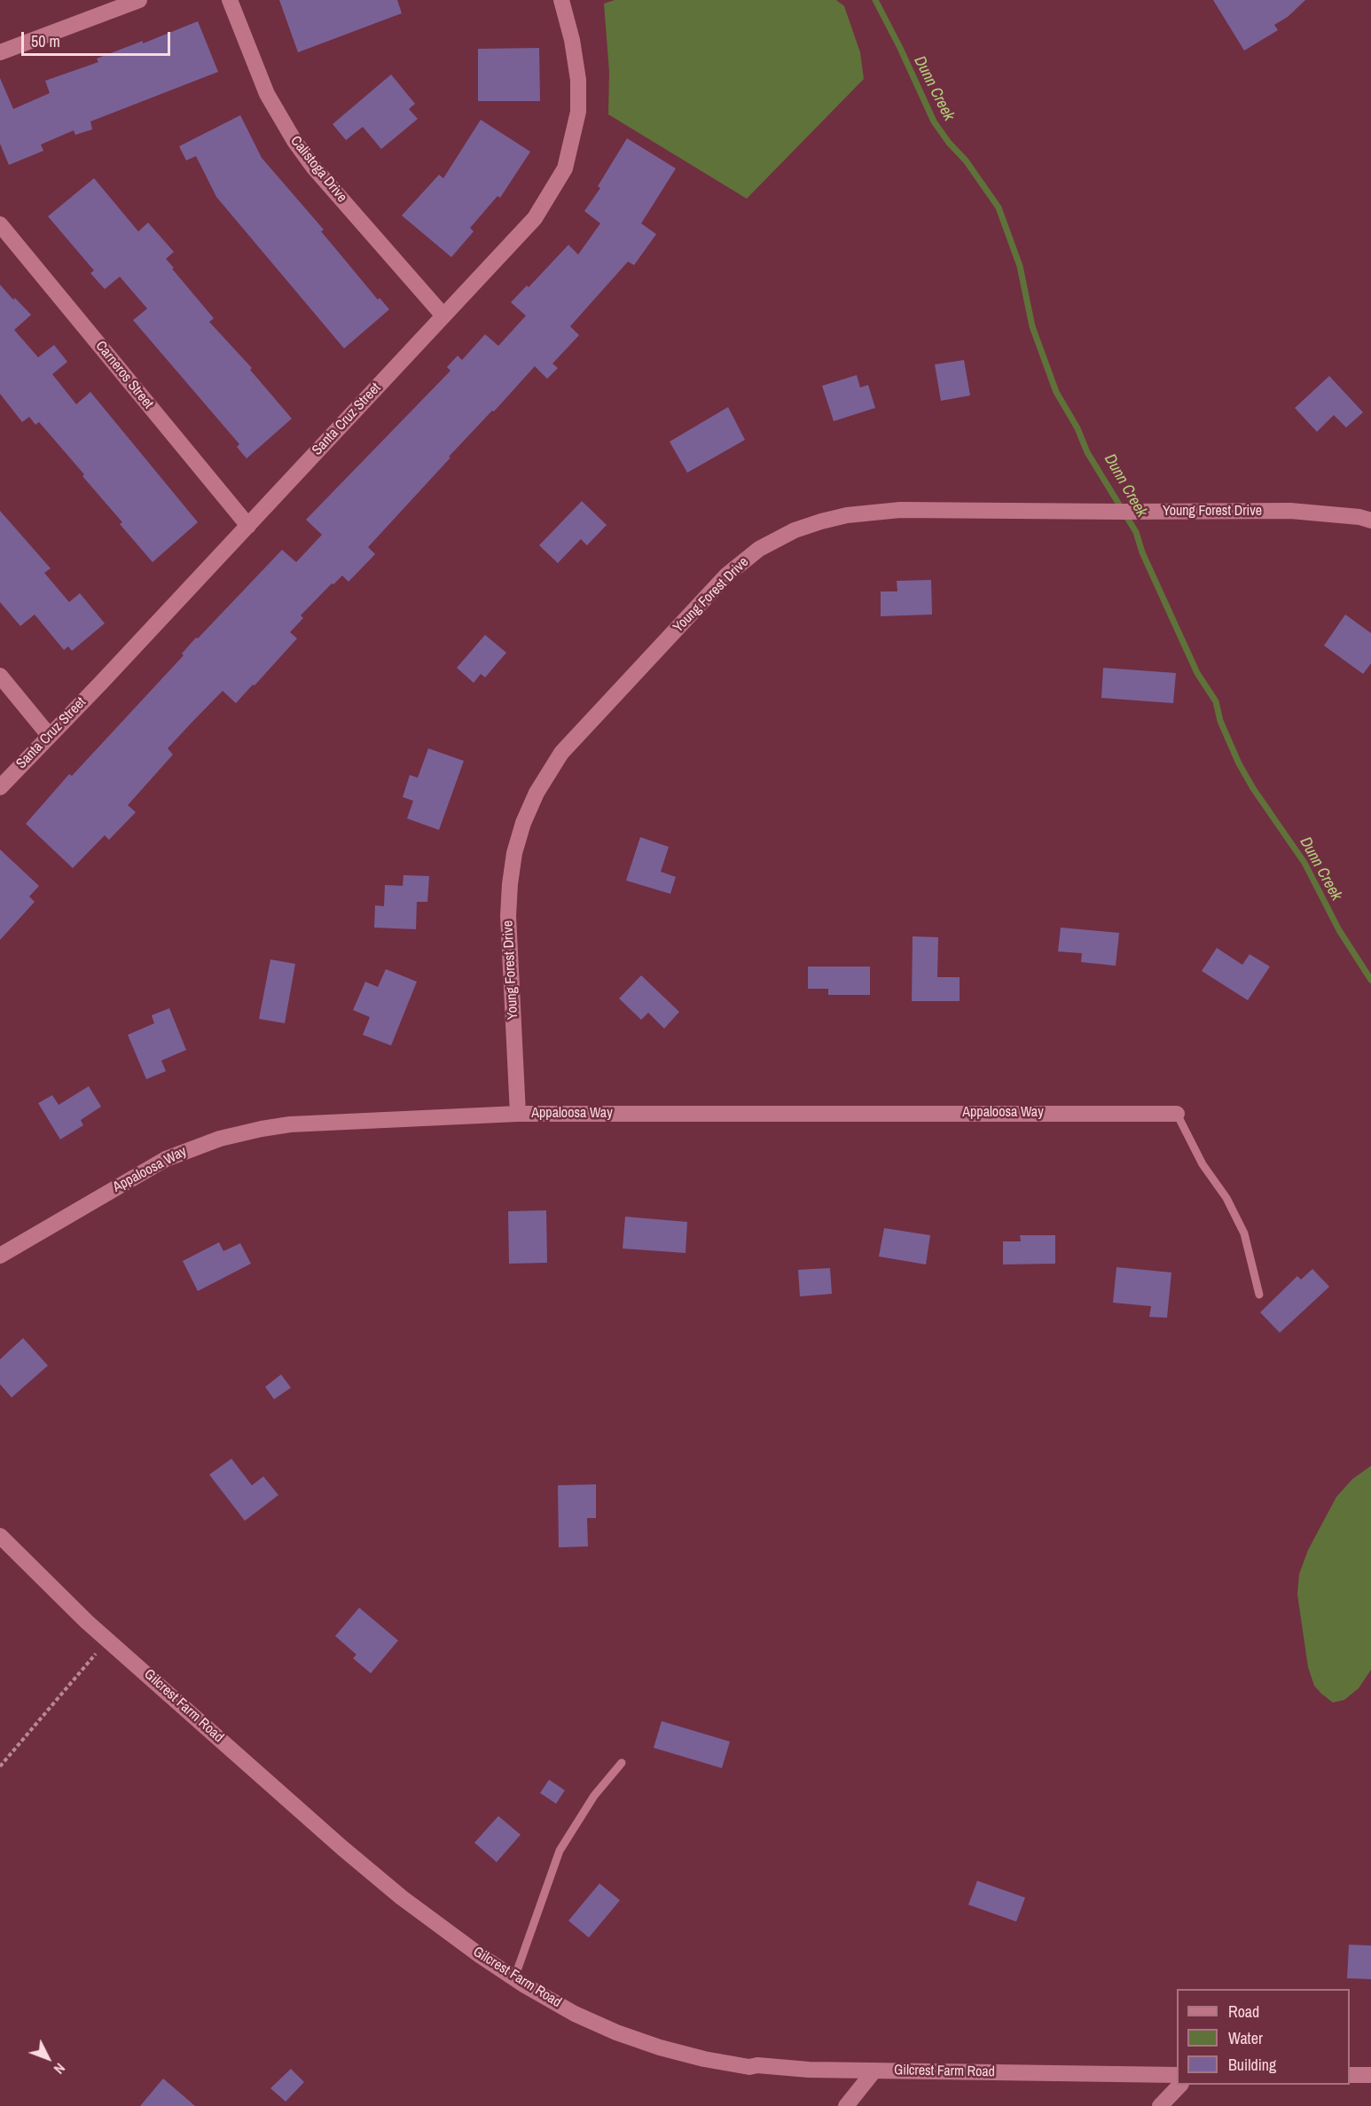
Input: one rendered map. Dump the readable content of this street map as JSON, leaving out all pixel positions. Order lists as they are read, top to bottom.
{
  "streets": {
    "street": [
      "Calistoga Drive",
      "Carneros Street",
      "Santa Cruz Street",
      "Young Forest Drive",
      "Appaloosa Way",
      "Gilcrest Farm Road"
    ]
  },
  "crossings": [
    ["Calistoga Drive", "Santa Cruz Street"],
    ["Carneros Street", "Santa Cruz Street"],
    ["Young Forest Drive", "Appaloosa Way"]
  ],
  "water": ["Dunn Creek"],
  "legend": ["Road", "Water", "Building"],
  "scale_bar": "50 m",
  "north": "bottom right"
}
